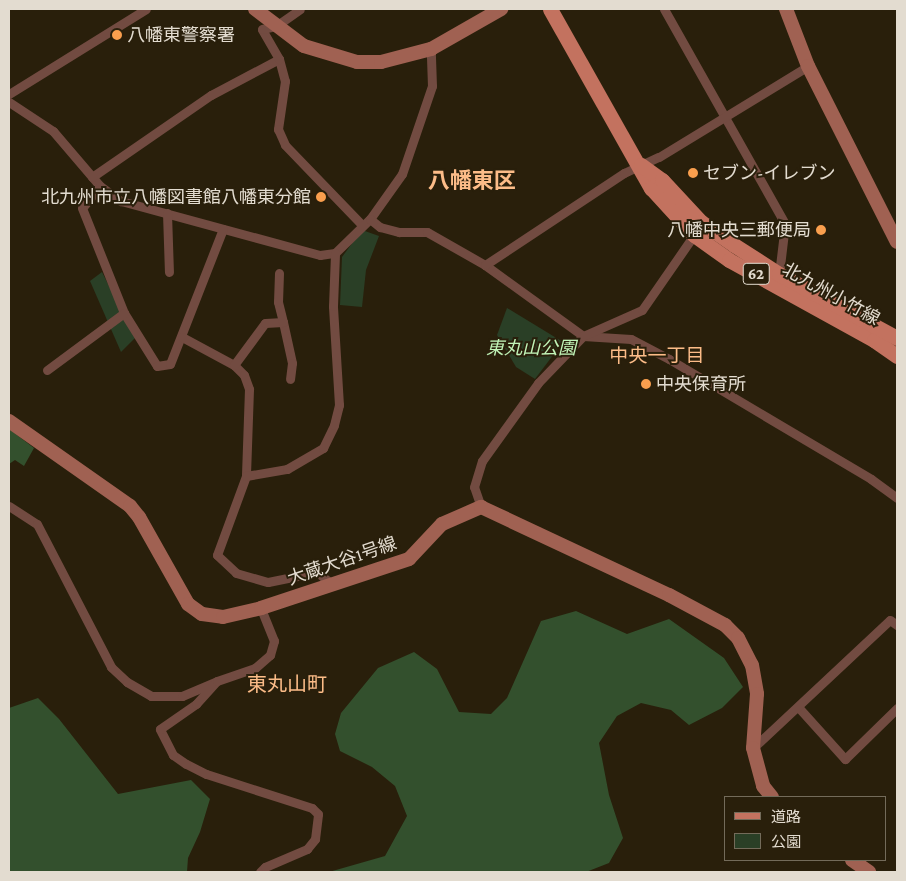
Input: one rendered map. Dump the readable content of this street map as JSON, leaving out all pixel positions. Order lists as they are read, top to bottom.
{
  "streets": {
    "main road": ["62", "北九州小竹線"],
    "street": ["大蔵大谷1号線"]
  },
  "districts": ["八幡東区", "中央一丁目", "東丸山町"],
  "parks": ["東丸山公園"],
  "places": [
    "八幡東警察署",
    "セブン-イレブン",
    "北九州市立八幡図書館八幡東分館",
    "八幡中央三郵便局",
    "中央保育所"
  ],
  "legend": ["道路", "公園"]
}
